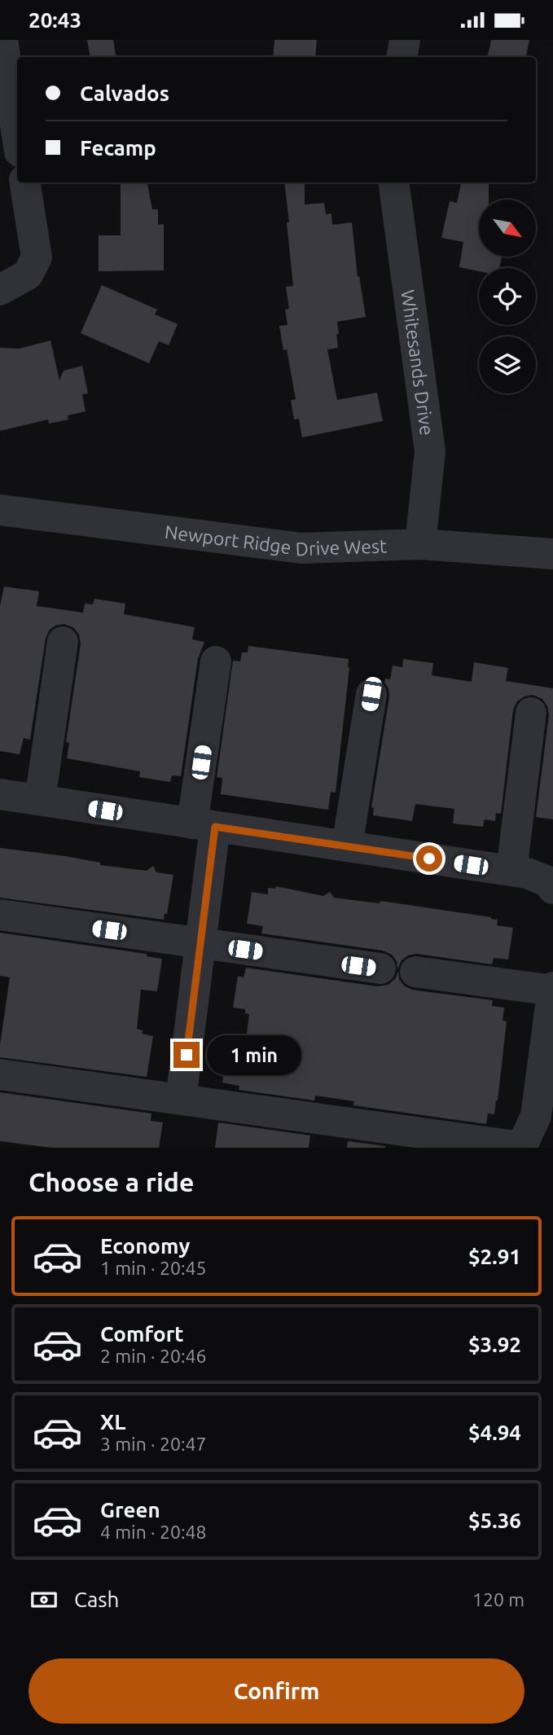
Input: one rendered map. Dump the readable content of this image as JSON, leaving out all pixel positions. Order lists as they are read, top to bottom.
{
  "streets": {
    "street": ["Whitesands Drive", "Newport Ridge Drive West"]
  },
  "crossings": [
    ["Whitesands Drive", "Newport Ridge Drive West"]
  ],
  "north": "bottom right",
  "page": {
    "status": "20:43",
    "banner": ["Calvados", "Fecamp"],
    "bubble": "1 min",
    "heading": "Choose a ride",
    "list": [
      {
        "name": "Economy",
        "note": "1 min · 20:45",
        "value": "$2.91"
      },
      {
        "name": "Comfort",
        "note": "2 min · 20:46",
        "value": "$3.92"
      },
      {
        "name": "XL",
        "note": "3 min · 20:47",
        "value": "$4.94"
      },
      {
        "name": "Green",
        "note": "4 min · 20:48",
        "value": "$5.36"
      }
    ],
    "pay": ["Cash", "120 m"],
    "buttons": "Confirm"
  }
}
